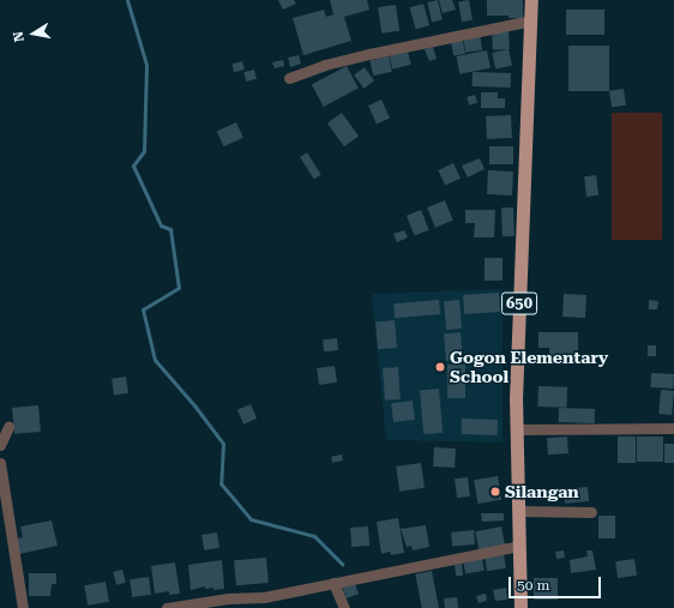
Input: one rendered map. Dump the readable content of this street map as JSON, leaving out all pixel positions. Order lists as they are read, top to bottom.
{
  "streets": {
    "main road": ["650"]
  },
  "places": ["Gogon Elementary School", "Silangan"],
  "scale_bar": "50 m",
  "north": "left"
}
